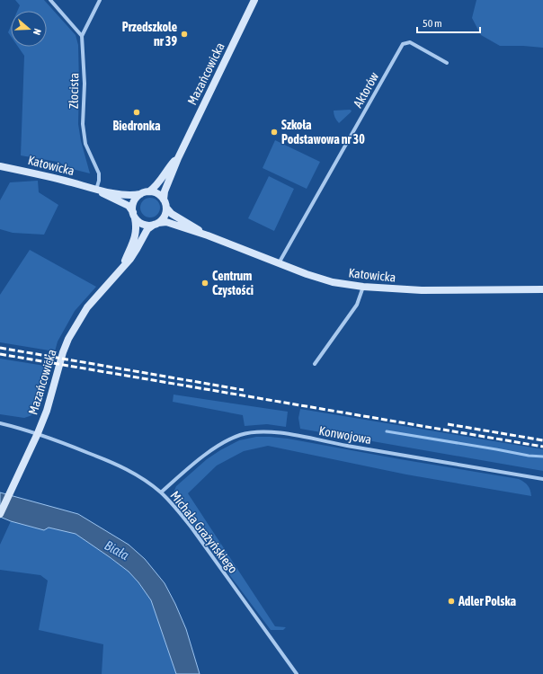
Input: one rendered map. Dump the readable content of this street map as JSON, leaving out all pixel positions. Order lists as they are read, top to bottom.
{
  "streets": {
    "street": [
      "Mazańcowicka",
      "Aktorów",
      "Złocista",
      "Katowicka",
      "Konwojowa",
      "Michała Grażyńskiego"
    ]
  },
  "crossings": [
    ["Mazańcowicka", "Katowicka"],
    ["Mazańcowicka", "Michała Grażyńskiego"],
    ["Aktorów", "Katowicka"],
    ["Złocista", "Katowicka"],
    ["Konwojowa", "Michała Grażyńskiego"]
  ],
  "water": ["Biała"],
  "places": [
    "Przedszkole nr 39",
    "Biedronka",
    "Szkoła Podstawowa nr 30",
    "Centrum Czystości",
    "Adler Polska"
  ],
  "scale_bar": "50 m",
  "north": "right"
}
